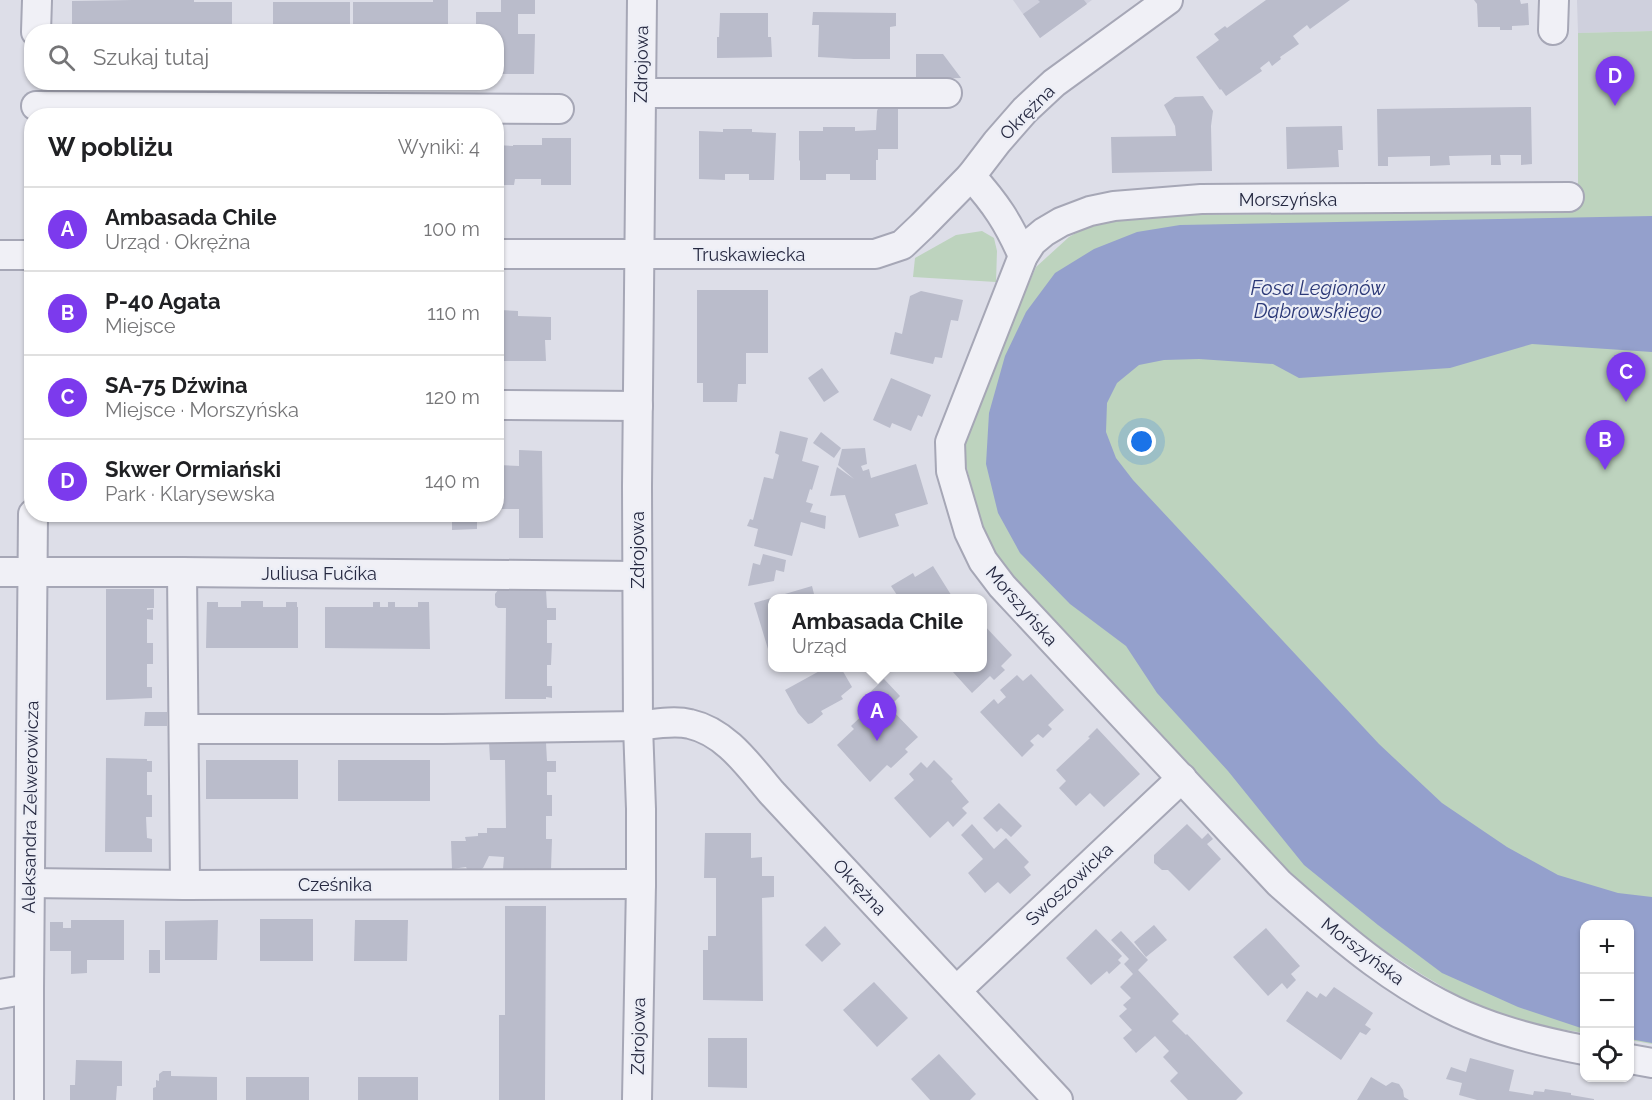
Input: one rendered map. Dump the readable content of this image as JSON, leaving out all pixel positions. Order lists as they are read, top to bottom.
{
  "streets": {
    "street": [
      "Zdrojowa",
      "Okrężna",
      "Morszyńska",
      "Truskawiecka",
      "Juliusa Fučíka",
      "Aleksandra Zelwerowicza",
      "Cześnika",
      "Swoszowicka"
    ]
  },
  "crossings": [
    ["Zdrojowa", "Okrężna"],
    ["Zdrojowa", "Truskawiecka"],
    ["Zdrojowa", "Juliusa Fučíka"],
    ["Zdrojowa", "Cześnika"],
    ["Okrężna", "Truskawiecka"],
    ["Okrężna", "Swoszowicka"],
    ["Morszyńska", "Swoszowicka"],
    ["Juliusa Fučíka", "Aleksandra Zelwerowicza"],
    ["Aleksandra Zelwerowicza", "Cześnika"]
  ],
  "water": ["Fosa Legionów Dąbrowskiego"],
  "page": {
    "search": "Szukaj tutaj",
    "pins": [
      "D",
      "C",
      "B",
      "A"
    ],
    "heading": ["W pobliżu", "Wyniki: 4"],
    "list": [
      {
        "mark": "A",
        "name": "Ambasada Chile",
        "note": "Urząd · Okrężna",
        "value": "100 m"
      },
      {
        "mark": "B",
        "name": "P-40 Agata",
        "note": "Miejsce",
        "value": "110 m"
      },
      {
        "mark": "C",
        "name": "SA-75 Dźwina",
        "note": "Miejsce · Morszyńska",
        "value": "120 m"
      },
      {
        "mark": "D",
        "name": "Skwer Ormiański",
        "note": "Park · Klarysewska",
        "value": "140 m"
      }
    ],
    "popup": ["Ambasada Chile", "Urząd"],
    "map_buttons": ["+", "−"]
  }
}
